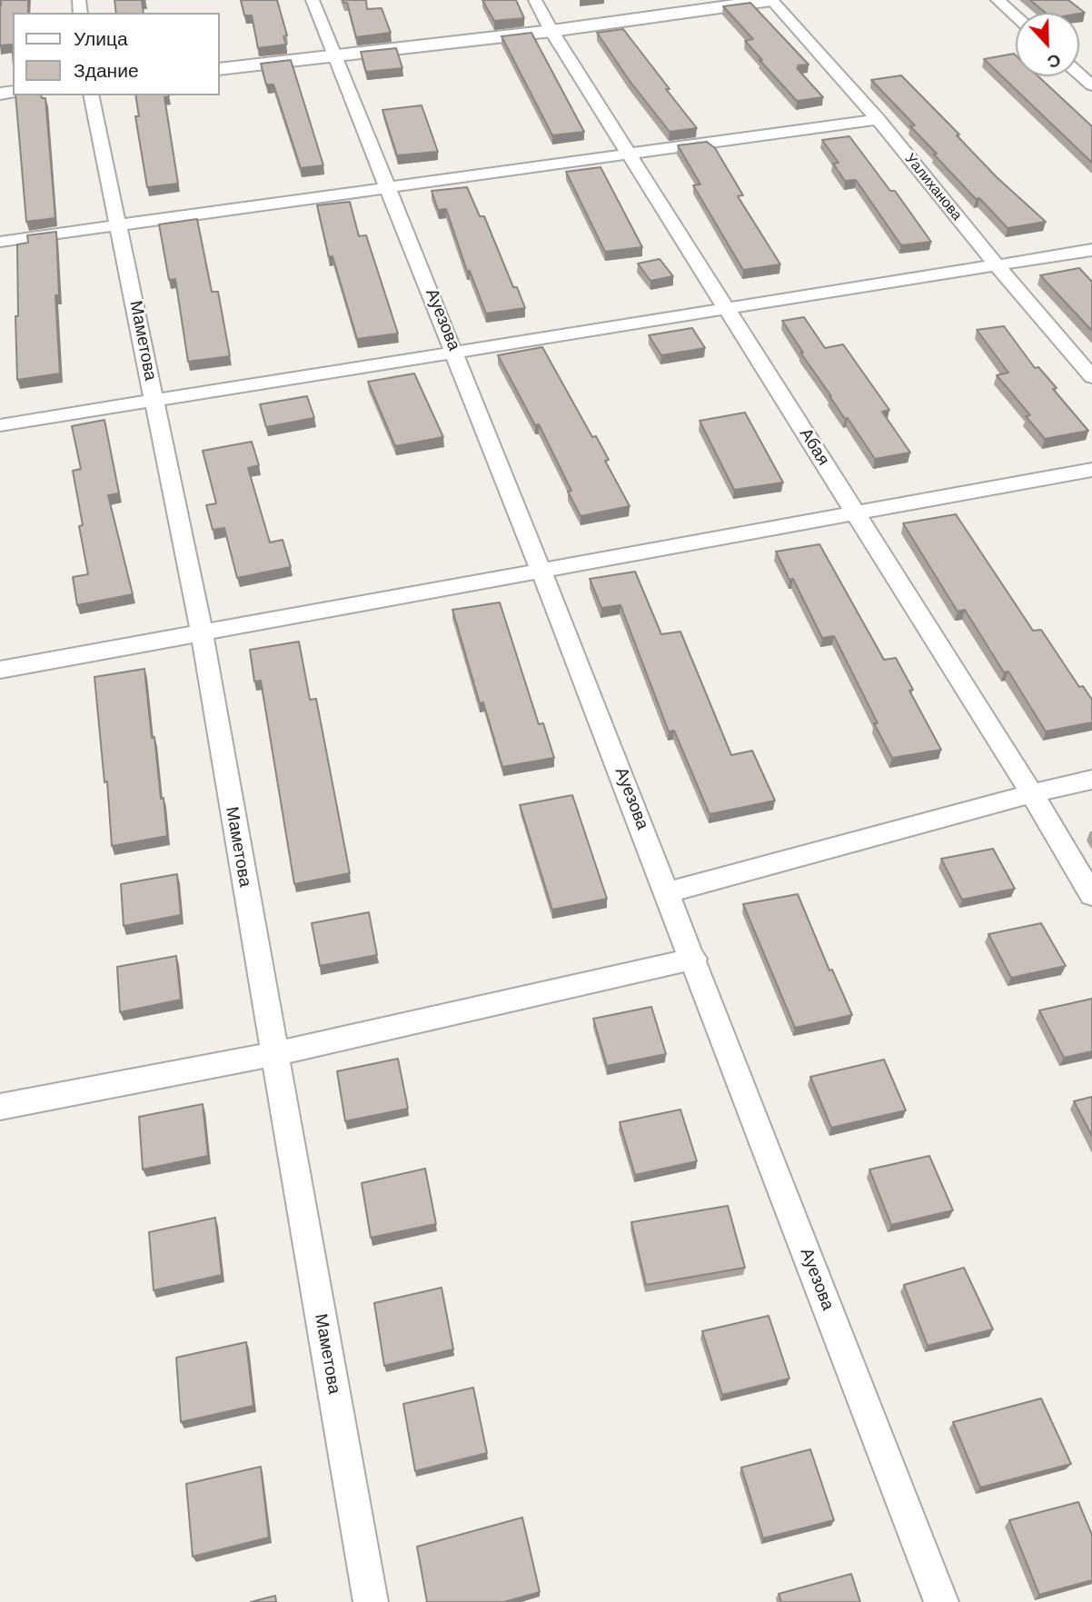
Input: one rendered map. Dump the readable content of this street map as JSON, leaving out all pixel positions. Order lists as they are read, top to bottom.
{
  "streets": {
    "street": [
      "Уалиханова",
      "Ауезова",
      "Маметова",
      "Абая"
    ]
  },
  "legend": ["Улица", "Здание"],
  "north": "bottom"
}
